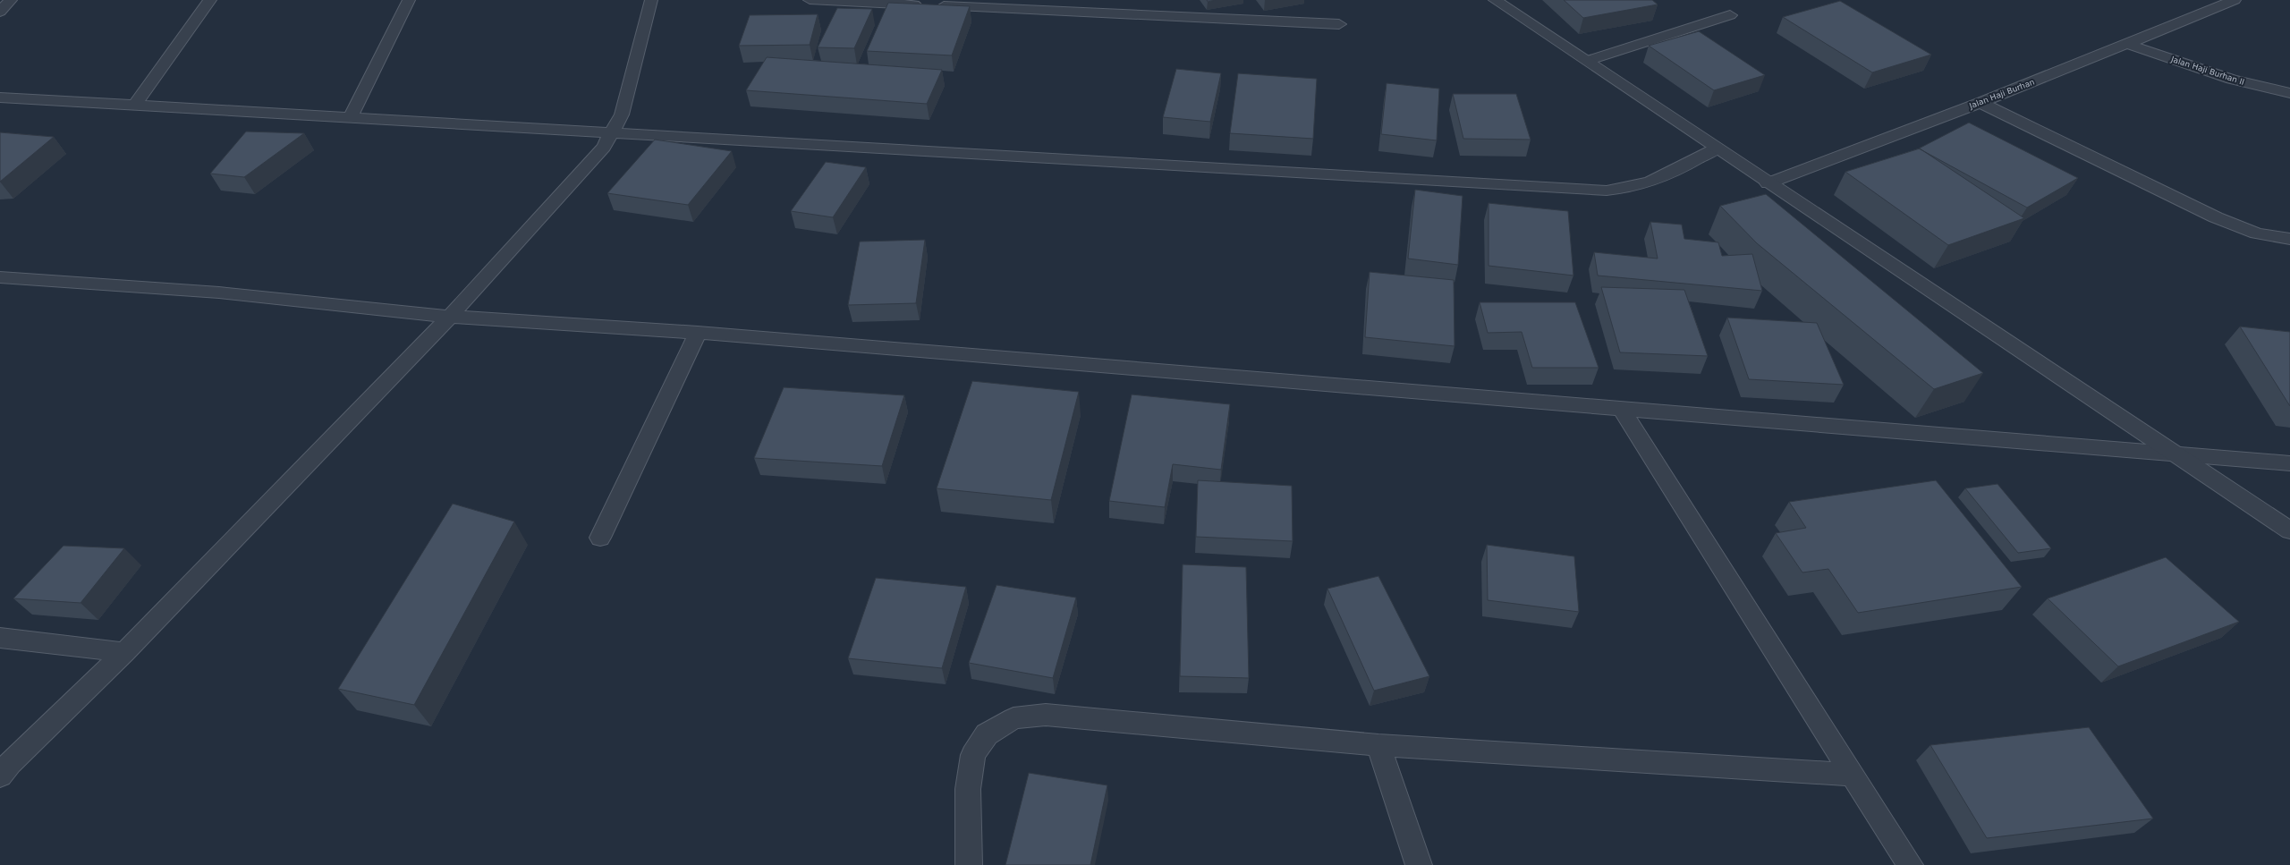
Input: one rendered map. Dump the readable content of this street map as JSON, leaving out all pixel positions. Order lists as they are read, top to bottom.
{
  "streets": {
    "street": ["Jalan Haji Burhan II", "Jalan Haji Burhan"]
  },
  "crossings": [
    ["Jalan Haji Burhan II", "Jalan Haji Burhan"]
  ]
}
